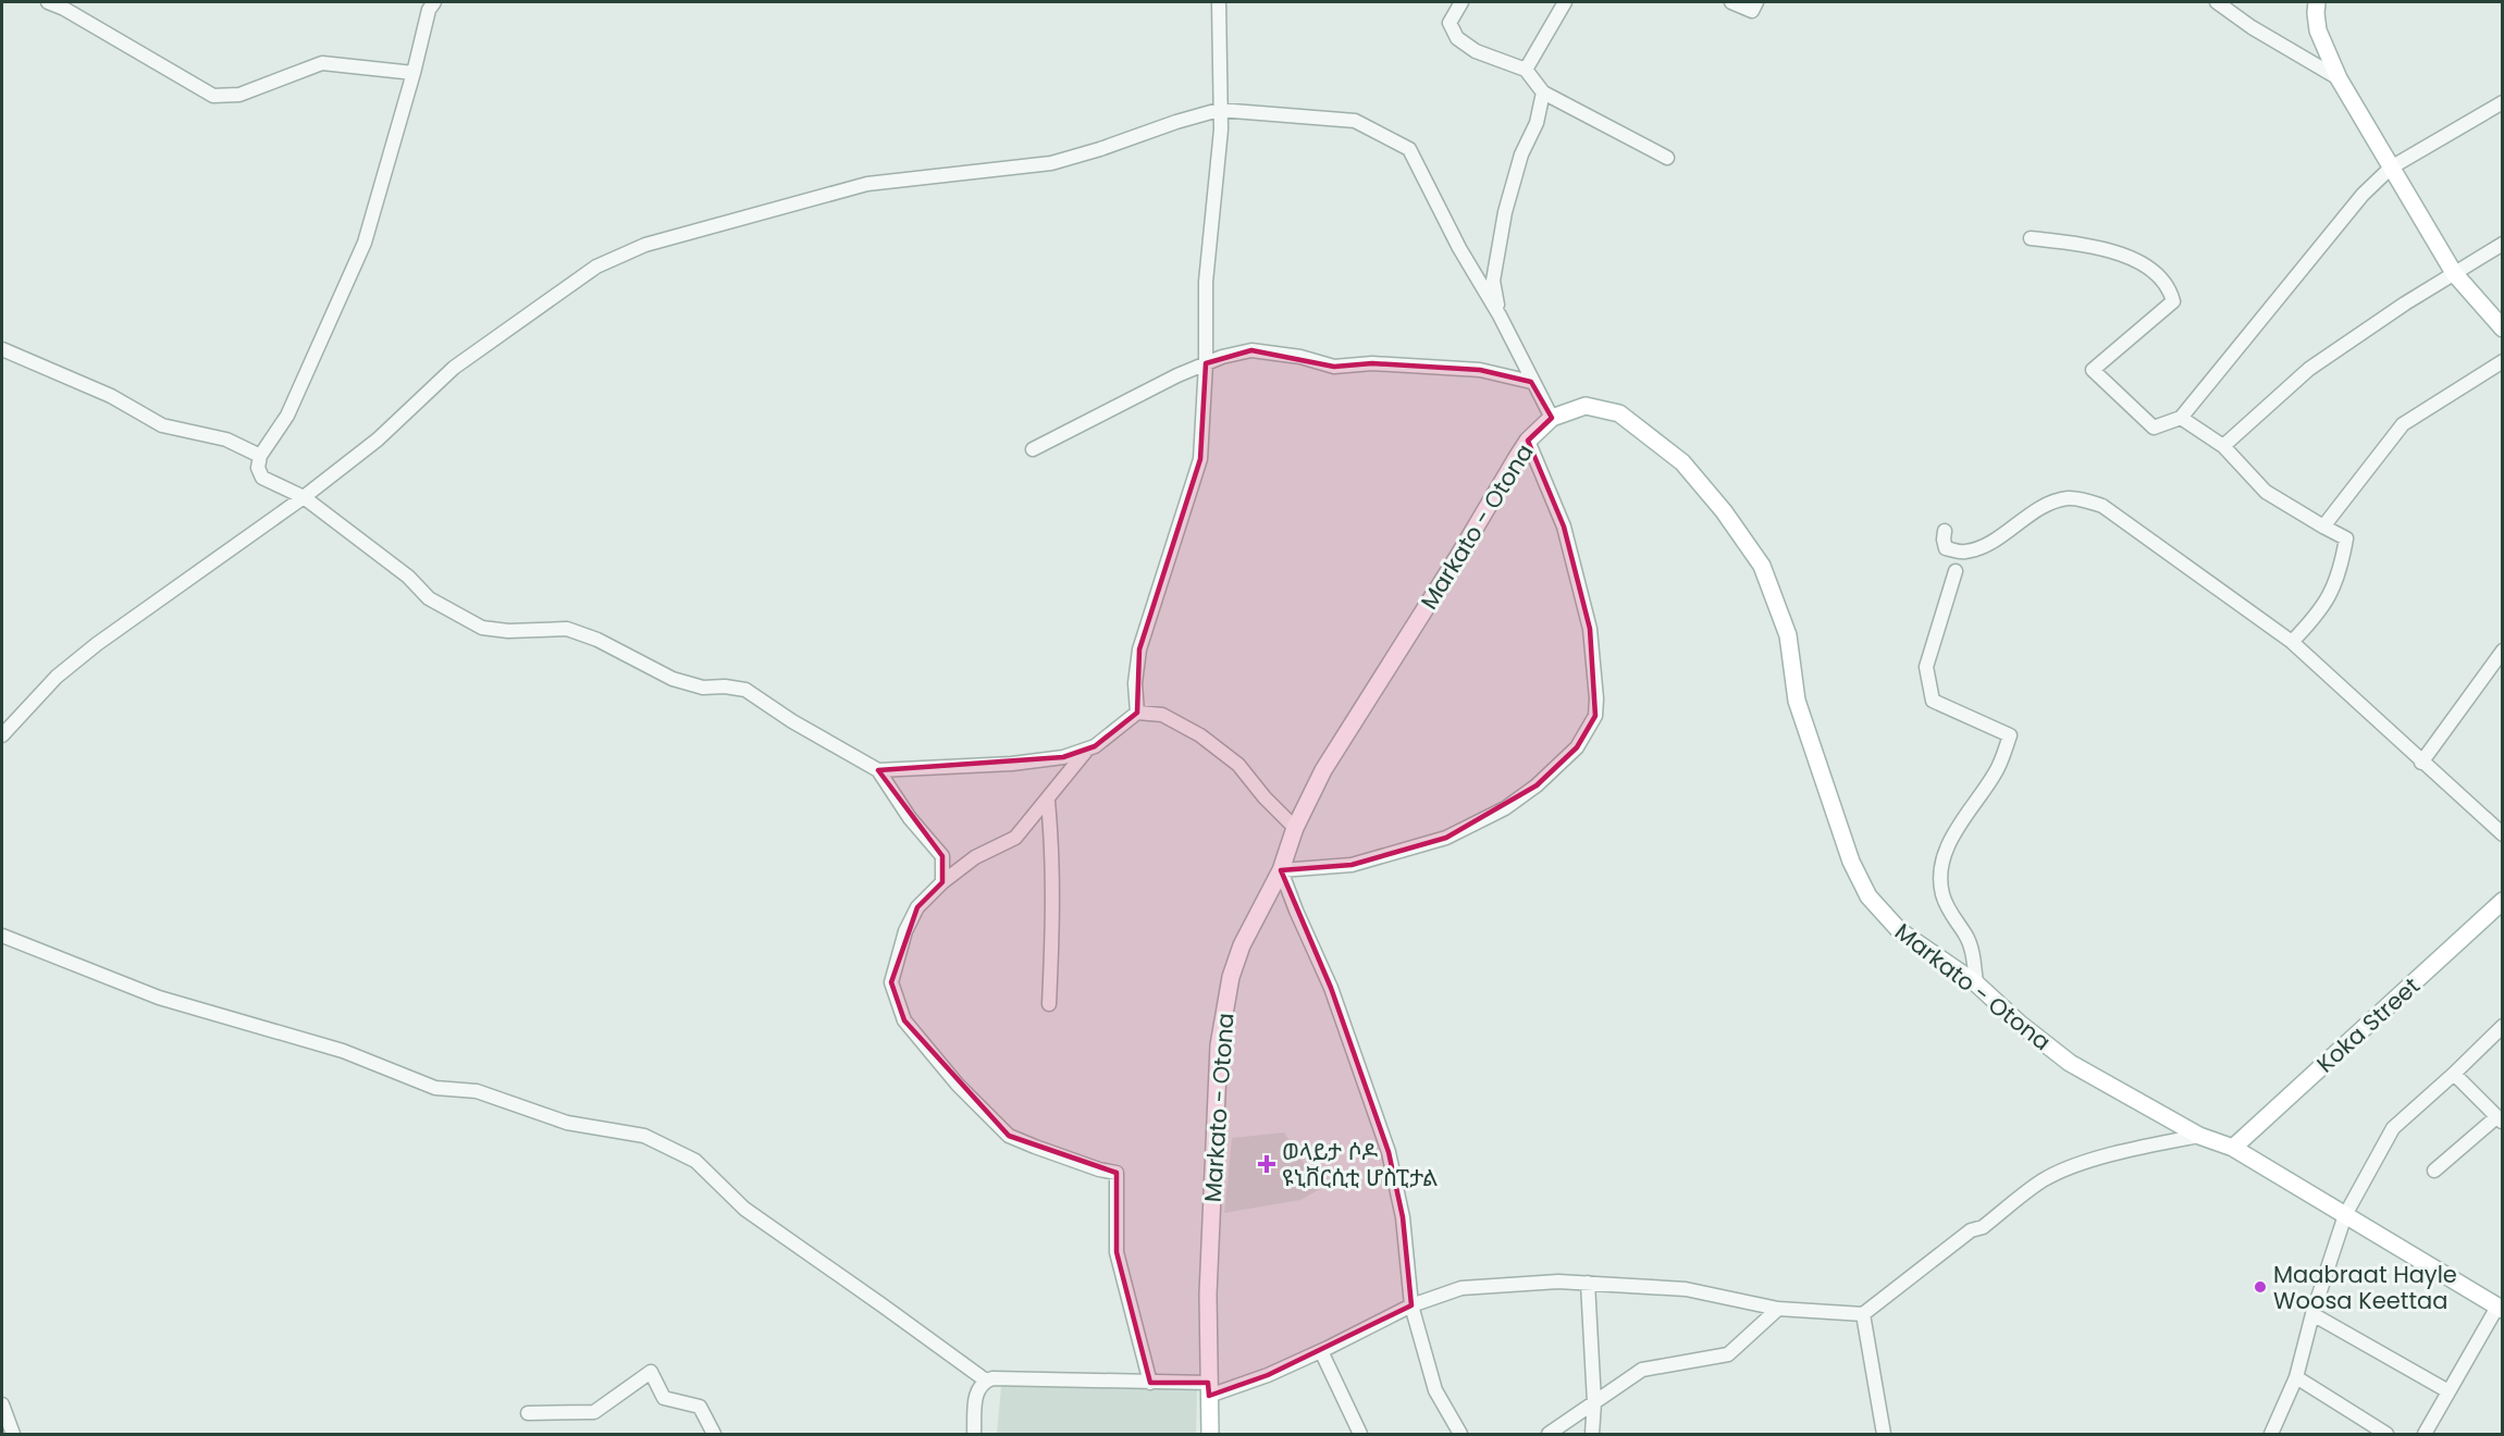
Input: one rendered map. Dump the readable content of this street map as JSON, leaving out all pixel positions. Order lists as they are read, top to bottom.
{
  "streets": {
    "main road": ["Markato - Otona", "Koka Street"]
  },
  "crossings": [
    ["Markato - Otona", "Koka Street"]
  ],
  "places": {
    "health": ["ወላይታ ሶዶ ዩኒቨርሲቲ ሆስፒታል"],
    "other": ["Maabraat Hayle Woosa Keettaa"]
  }
}
